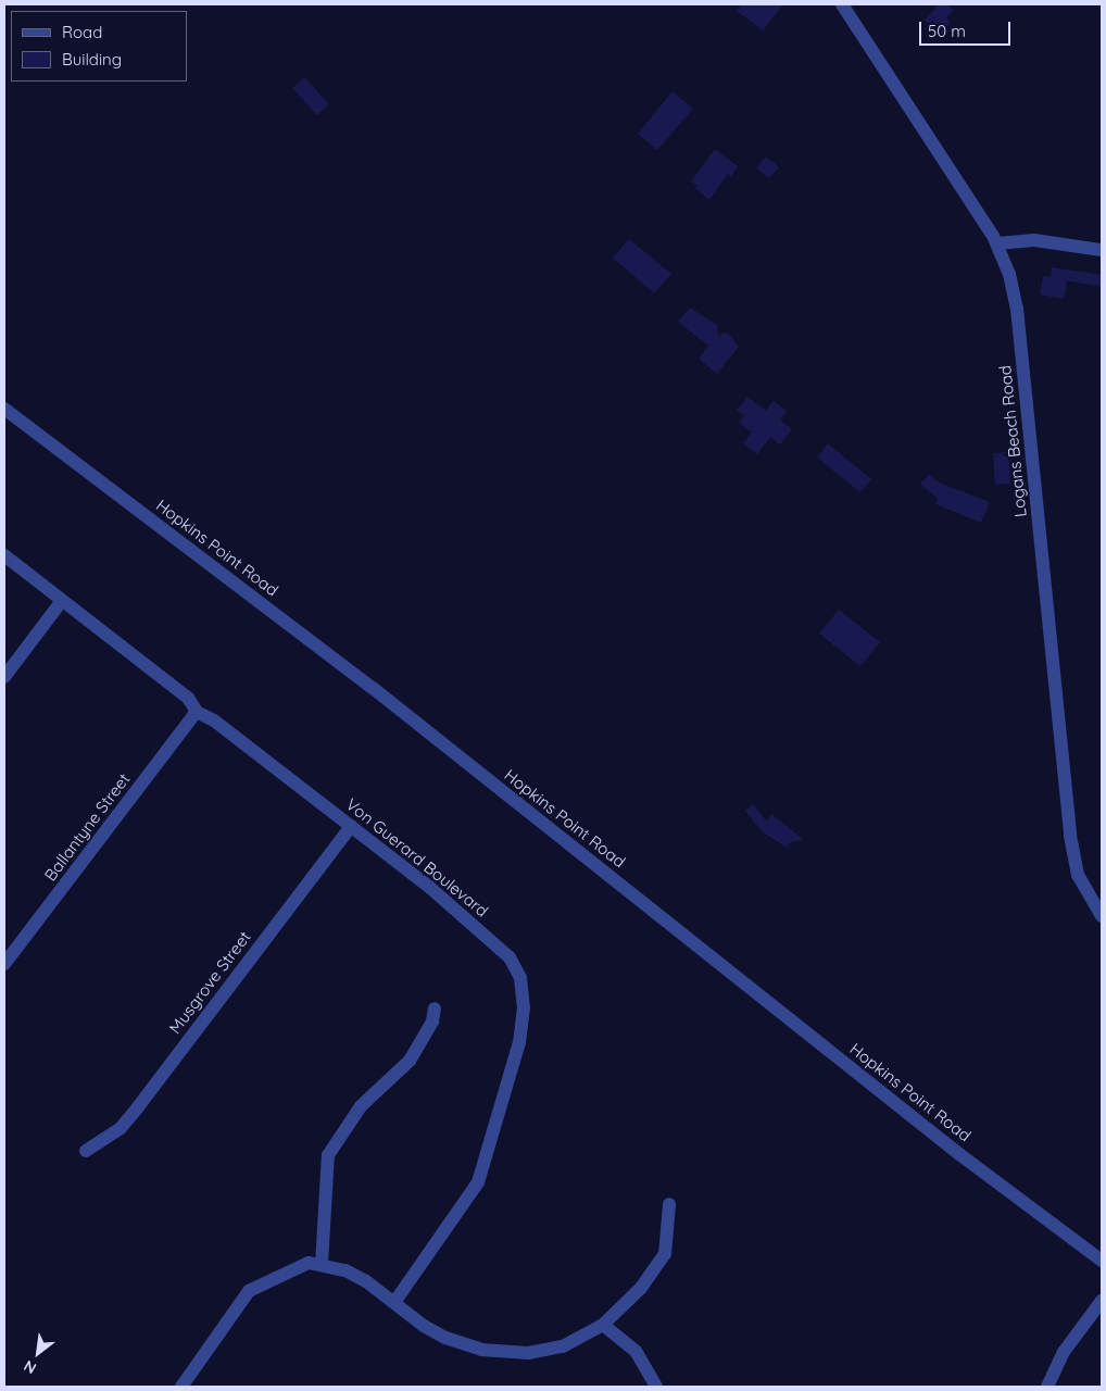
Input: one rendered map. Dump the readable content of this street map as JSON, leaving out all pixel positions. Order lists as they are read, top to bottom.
{
  "streets": {
    "street": [
      "Logans Beach Road",
      "Hopkins Point Road",
      "Ballantyne Street",
      "Von Guerard Boulevard",
      "Musgrove Street"
    ]
  },
  "crossings": [
    ["Ballantyne Street", "Von Guerard Boulevard"],
    ["Von Guerard Boulevard", "Musgrove Street"]
  ],
  "legend": ["Road", "Building"],
  "scale_bar": "50 m",
  "north": "bottom left"
}
